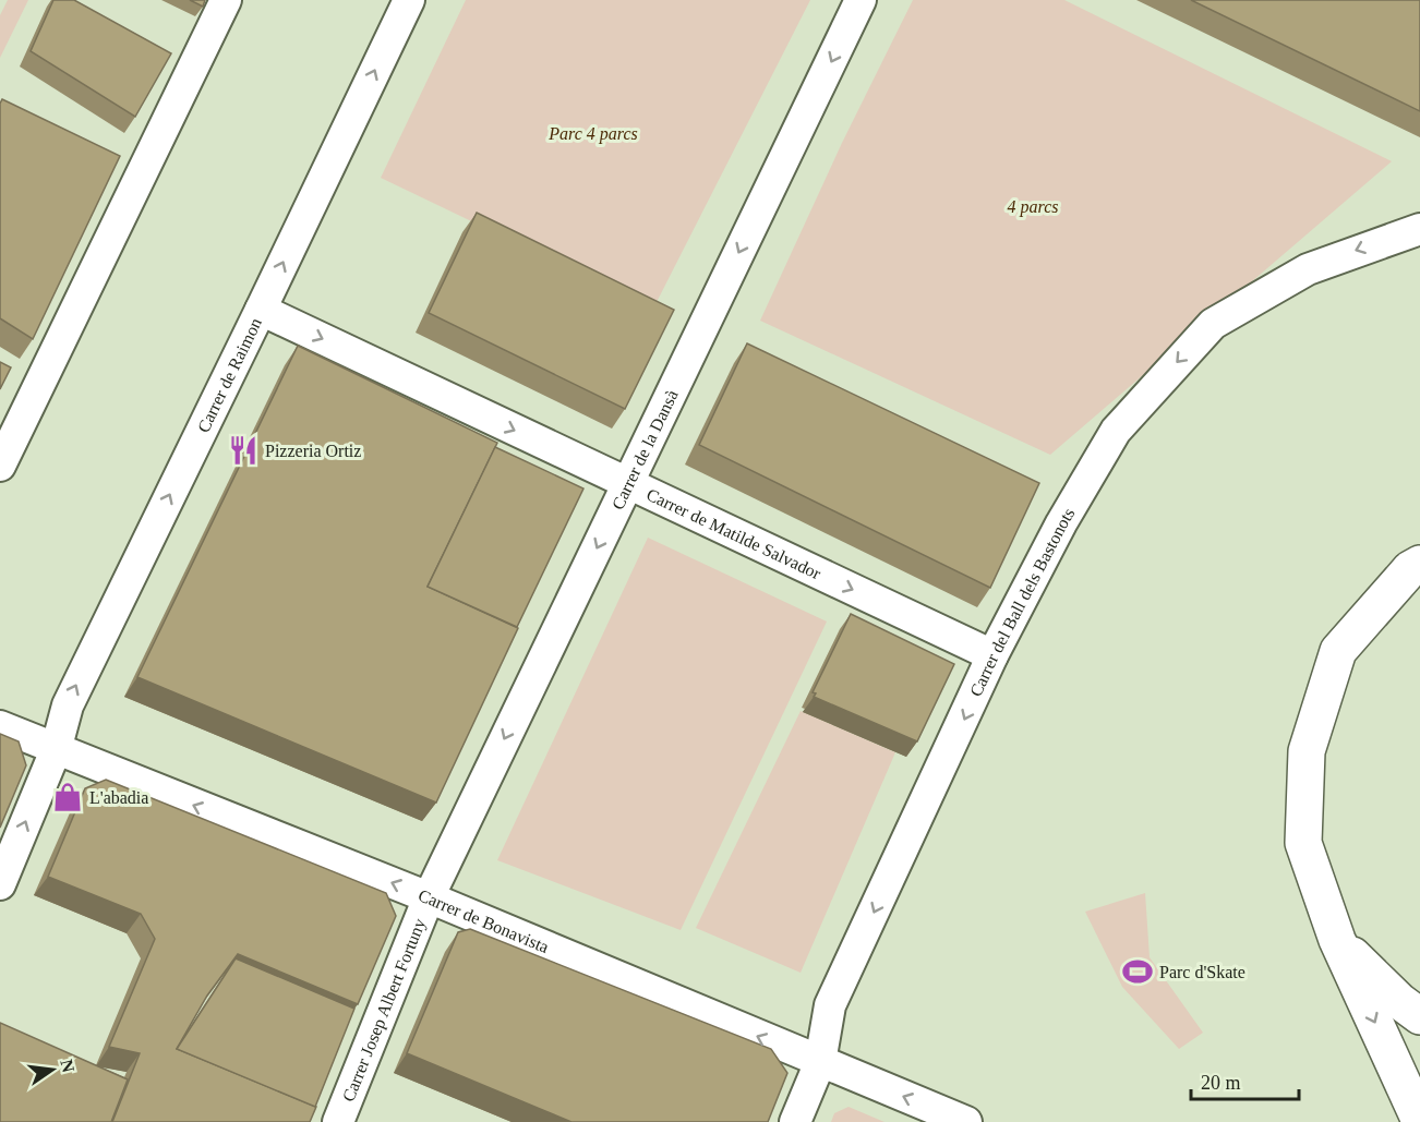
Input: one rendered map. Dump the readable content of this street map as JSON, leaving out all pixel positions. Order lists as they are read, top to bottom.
{
  "streets": {
    "street": [
      "Carrer de Raimon",
      "Carrer de la Dansà",
      "Carrer de Matilde Salvador",
      "Carrer del Ball dels Bastonots",
      "Carrer de Bonavista",
      "Carrer Josep Albert Fortuny"
    ]
  },
  "crossings": [
    ["Carrer de Raimon", "Carrer de Matilde Salvador"],
    ["Carrer de Raimon", "Carrer de Bonavista"],
    ["Carrer de la Dansà", "Carrer de Matilde Salvador"],
    ["Carrer de la Dansà", "Carrer de Bonavista"],
    ["Carrer de la Dansà", "Carrer Josep Albert Fortuny"],
    ["Carrer de Matilde Salvador", "Carrer del Ball dels Bastonots"],
    ["Carrer del Ball dels Bastonots", "Carrer de Bonavista"],
    ["Carrer de Bonavista", "Carrer Josep Albert Fortuny"]
  ],
  "one_way": [
    "Carrer de la Dansà",
    "Carrer de Matilde Salvador",
    "Carrer del Ball dels Bastonots",
    "Carrer de Bonavista"
  ],
  "parks": ["Parc 4 parcs", "4 parcs"],
  "places": {
    "restaurant": ["Pizzeria Ortiz"],
    "shop": ["L'abadia"],
    "sports": ["Parc d'Skate"]
  },
  "scale_bar": "20 m",
  "north": "right"
}
